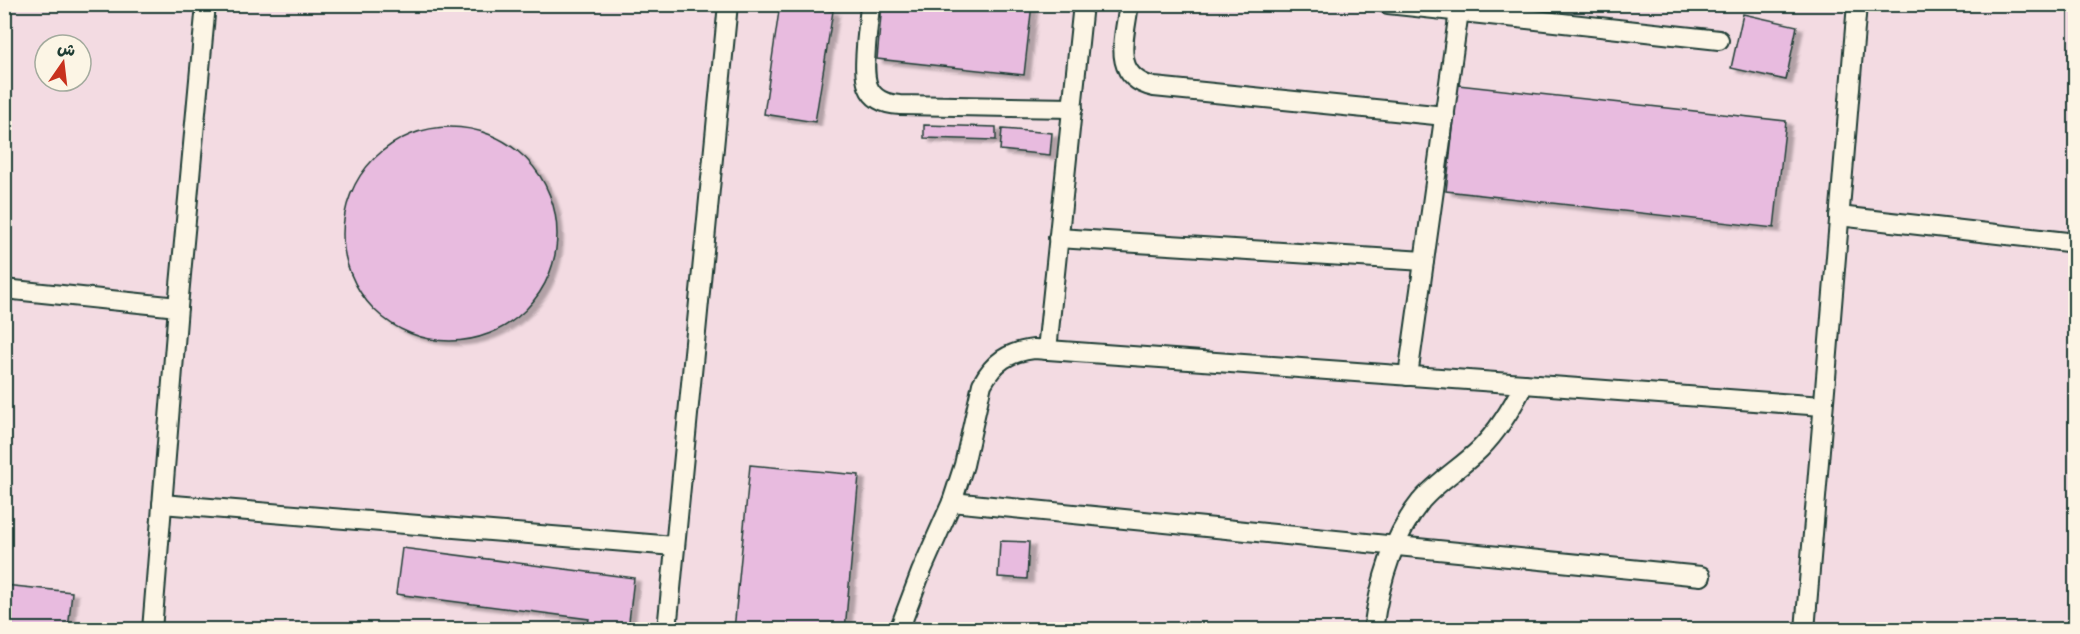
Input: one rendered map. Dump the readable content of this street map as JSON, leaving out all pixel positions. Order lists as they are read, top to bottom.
{
  "north": "top"
}
